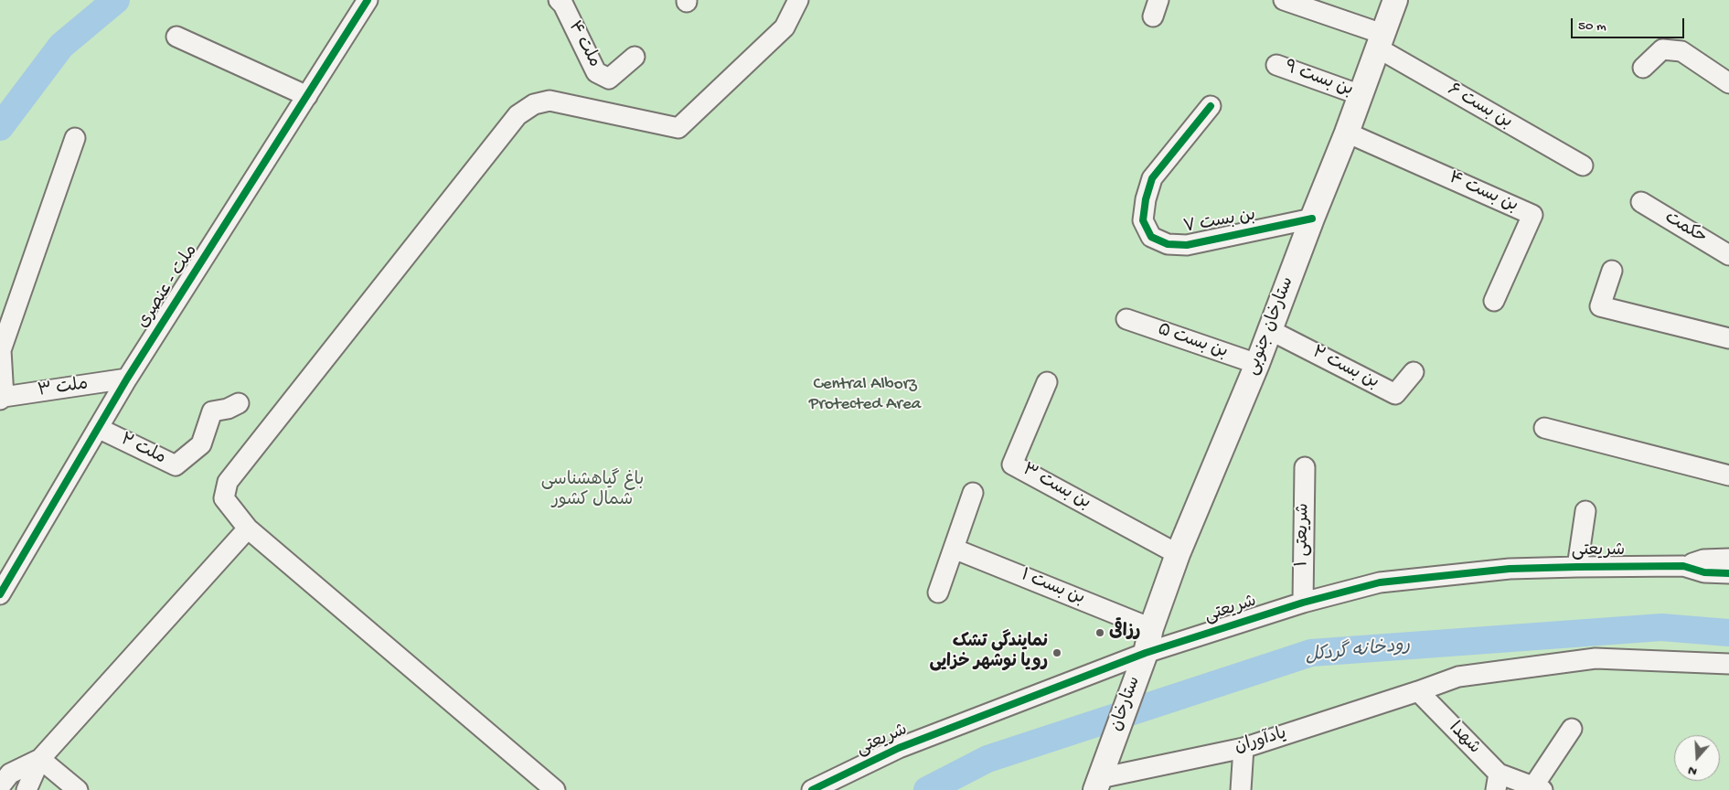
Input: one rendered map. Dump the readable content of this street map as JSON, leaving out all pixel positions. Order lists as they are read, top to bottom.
{
  "streets": {
    "main road": ["ستارخان جنوبی", "ستارخان"],
    "street": [
      "ملت ۴",
      "بن بست ۹",
      "بن بست ۶",
      "بن بست ۴",
      "بن بست ۷",
      "حکمت",
      "ملت - عنصری",
      "بن بست ۵",
      "بن بست ۲",
      "ملت ۳",
      "ملت ۲",
      "بن بست ۳",
      "شریعتی ۱",
      "شریعتی",
      "بن بست ۱",
      "شهدا",
      "یادآوران"
    ]
  },
  "crossings": [
    ["بن بست ۹", "ستارخان جنوبی"],
    ["بن بست ۶", "ستارخان جنوبی"],
    ["بن بست ۴", "ستارخان جنوبی"],
    ["بن بست ۷", "ستارخان جنوبی"],
    ["ملت - عنصری", "ملت ۳"],
    ["ملت - عنصری", "ملت ۲"],
    ["ستارخان جنوبی", "بن بست ۵"],
    ["ستارخان جنوبی", "بن بست ۲"],
    ["ستارخان جنوبی", "بن بست ۳"],
    ["ستارخان جنوبی", "شریعتی"],
    ["ستارخان جنوبی", "بن بست ۱"],
    ["ستارخان جنوبی", "ستارخان"],
    ["شریعتی ۱", "شریعتی"],
    ["شریعتی", "ستارخان"],
    ["ستارخان", "یادآوران"],
    ["شهدا", "یادآوران"]
  ],
  "water": ["رودخانه گردکل"],
  "parks": ["Central Alborz Protected Area", "باغ گیاهشناسی شمال کشور"],
  "places": ["رزاقی", "نمایندگی تشک رویا نوشهر خزایی"],
  "scale_bar": "50 m",
  "north": "bottom"
}
